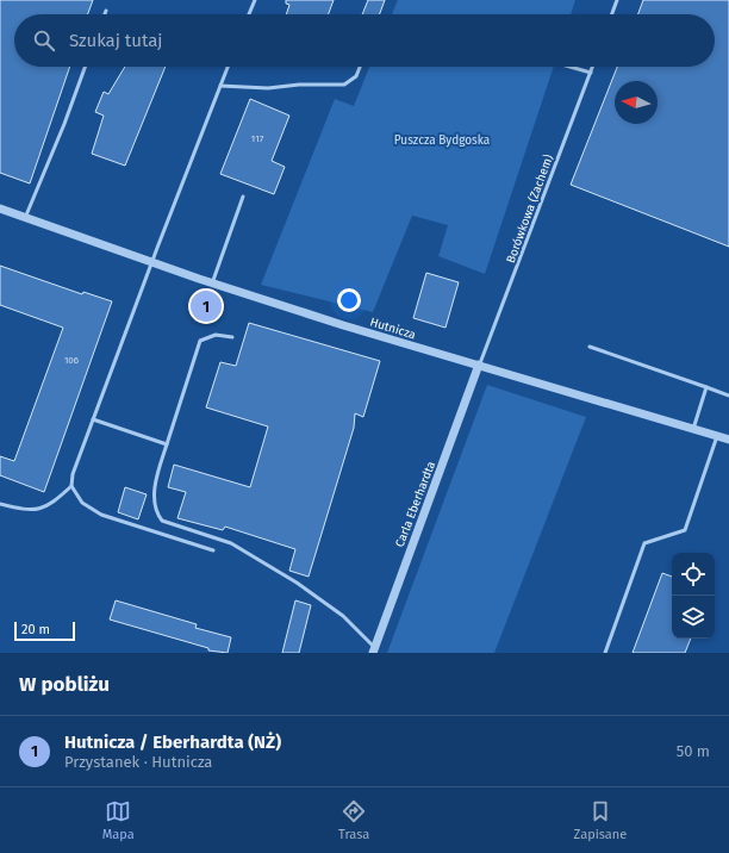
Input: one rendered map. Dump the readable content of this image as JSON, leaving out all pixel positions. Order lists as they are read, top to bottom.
{
  "streets": {
    "street": ["Hutnicza", "Carla Eberhardta"],
    "lane": ["Borówkowa (Zachem)"]
  },
  "crossings": [
    ["Borówkowa (Zachem)", "Hutnicza"],
    ["Borówkowa (Zachem)", "Carla Eberhardta"],
    ["Hutnicza", "Carla Eberhardta"]
  ],
  "parks": ["Puszcza Bydgoska"],
  "house_numbers": ["117", "106"],
  "scale_bar": "20 m",
  "north": "left",
  "page": {
    "search": "Szukaj tutaj",
    "pins": "1",
    "scale": "20 m",
    "heading": "W pobliżu",
    "list": [
      {
        "mark": "1",
        "name": "Hutnicza / Eberhardta (NŻ)",
        "note": "Przystanek · Hutnicza",
        "value": "50 m"
      }
    ],
    "nav": ["Mapa", "Trasa", "Zapisane"]
  }
}
